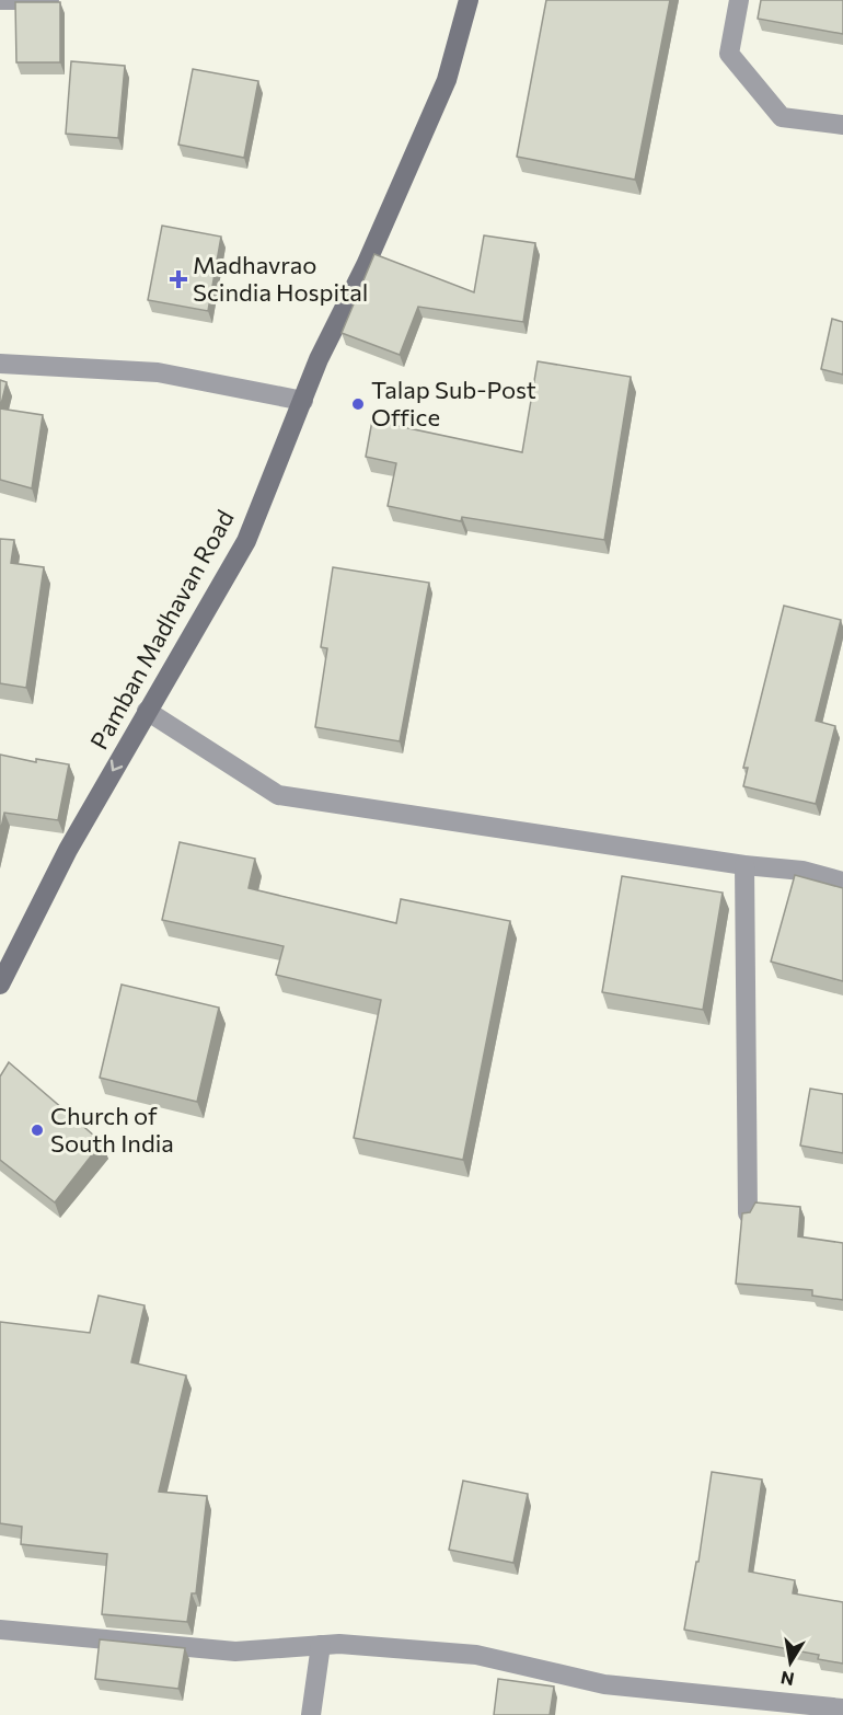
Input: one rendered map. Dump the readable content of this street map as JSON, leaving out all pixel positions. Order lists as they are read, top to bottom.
{
  "streets": {
    "main road": ["Pamban Madhavan Road"]
  },
  "places": {
    "health": ["Madhavrao Scindia Hospital"],
    "other": ["Talap Sub-Post Office", "Church of South India"]
  },
  "north": "bottom"
}
